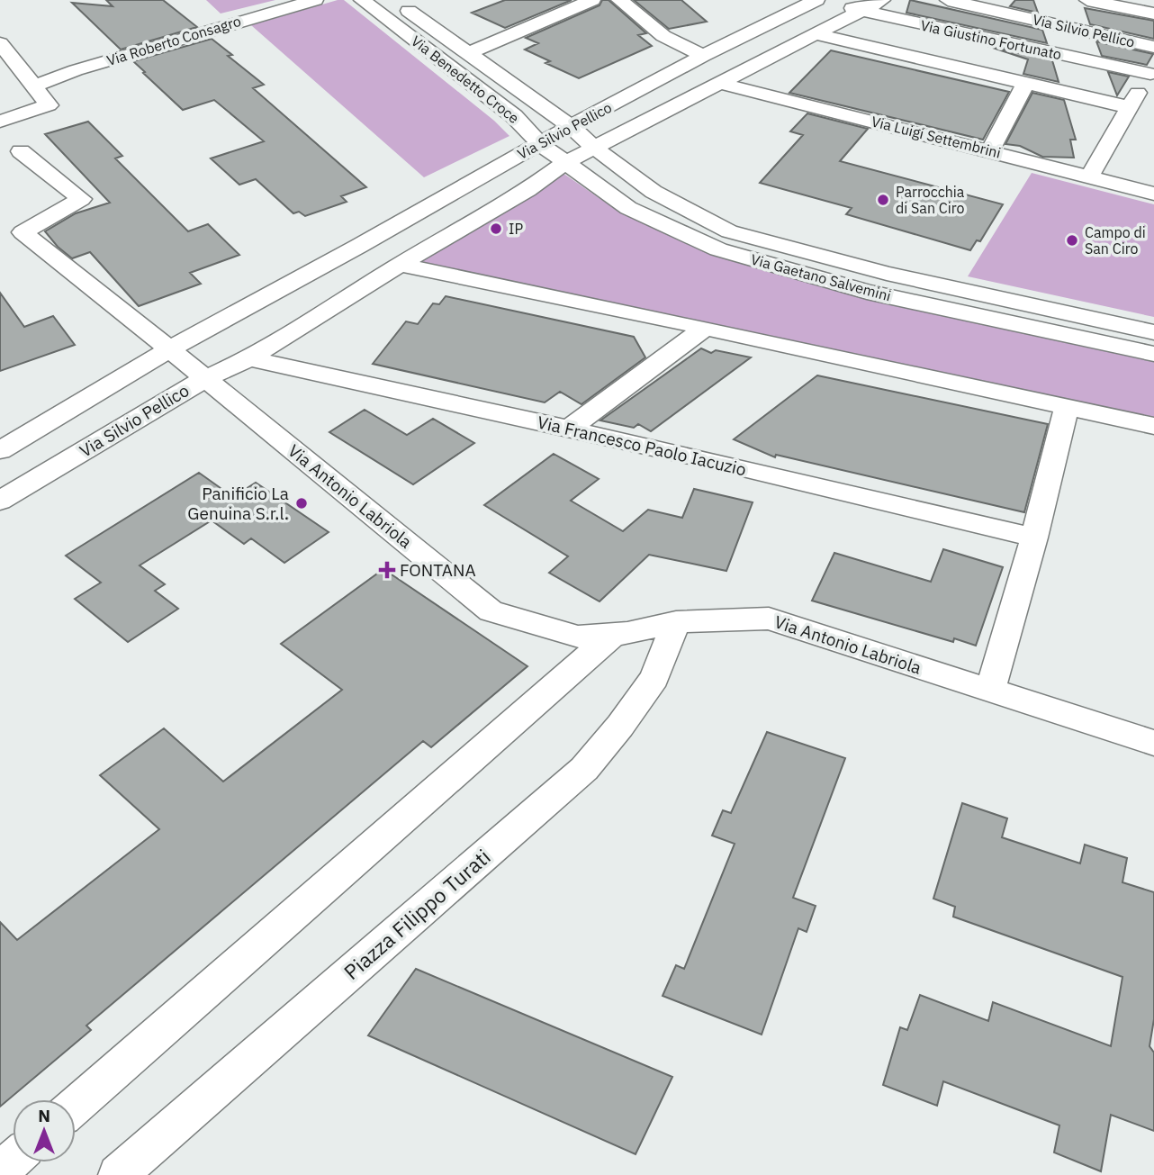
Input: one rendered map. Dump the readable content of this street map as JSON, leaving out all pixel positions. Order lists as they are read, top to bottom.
{
  "streets": {
    "street": [
      "Via Silvio Pellico",
      "Via Giustino Fortunato",
      "Via Roberto Consagro",
      "Via Benedetto Croce",
      "Via Luigi Settembrini",
      "Via Gaetano Salvemini",
      "Via Francesco Paolo Iacuzio",
      "Via Antonio Labriola",
      "Piazza Filippo Turati"
    ]
  },
  "crossings": [
    ["Via Silvio Pellico", "Via Giustino Fortunato"],
    ["Via Silvio Pellico", "Via Benedetto Croce"],
    ["Via Silvio Pellico", "Via Luigi Settembrini"],
    ["Via Silvio Pellico", "Via Gaetano Salvemini"],
    ["Via Silvio Pellico", "Via Francesco Paolo Iacuzio"],
    ["Via Silvio Pellico", "Via Antonio Labriola"],
    ["Via Benedetto Croce", "Via Gaetano Salvemini"],
    ["Via Antonio Labriola", "Piazza Filippo Turati"]
  ],
  "places": {
    "other": [
      "Parrocchia di San Ciro",
      "IP",
      "Campo di San Ciro",
      "Panificio La Genuina S.r.l."
    ],
    "health": ["FONTANA"]
  },
  "north": "top"
}
